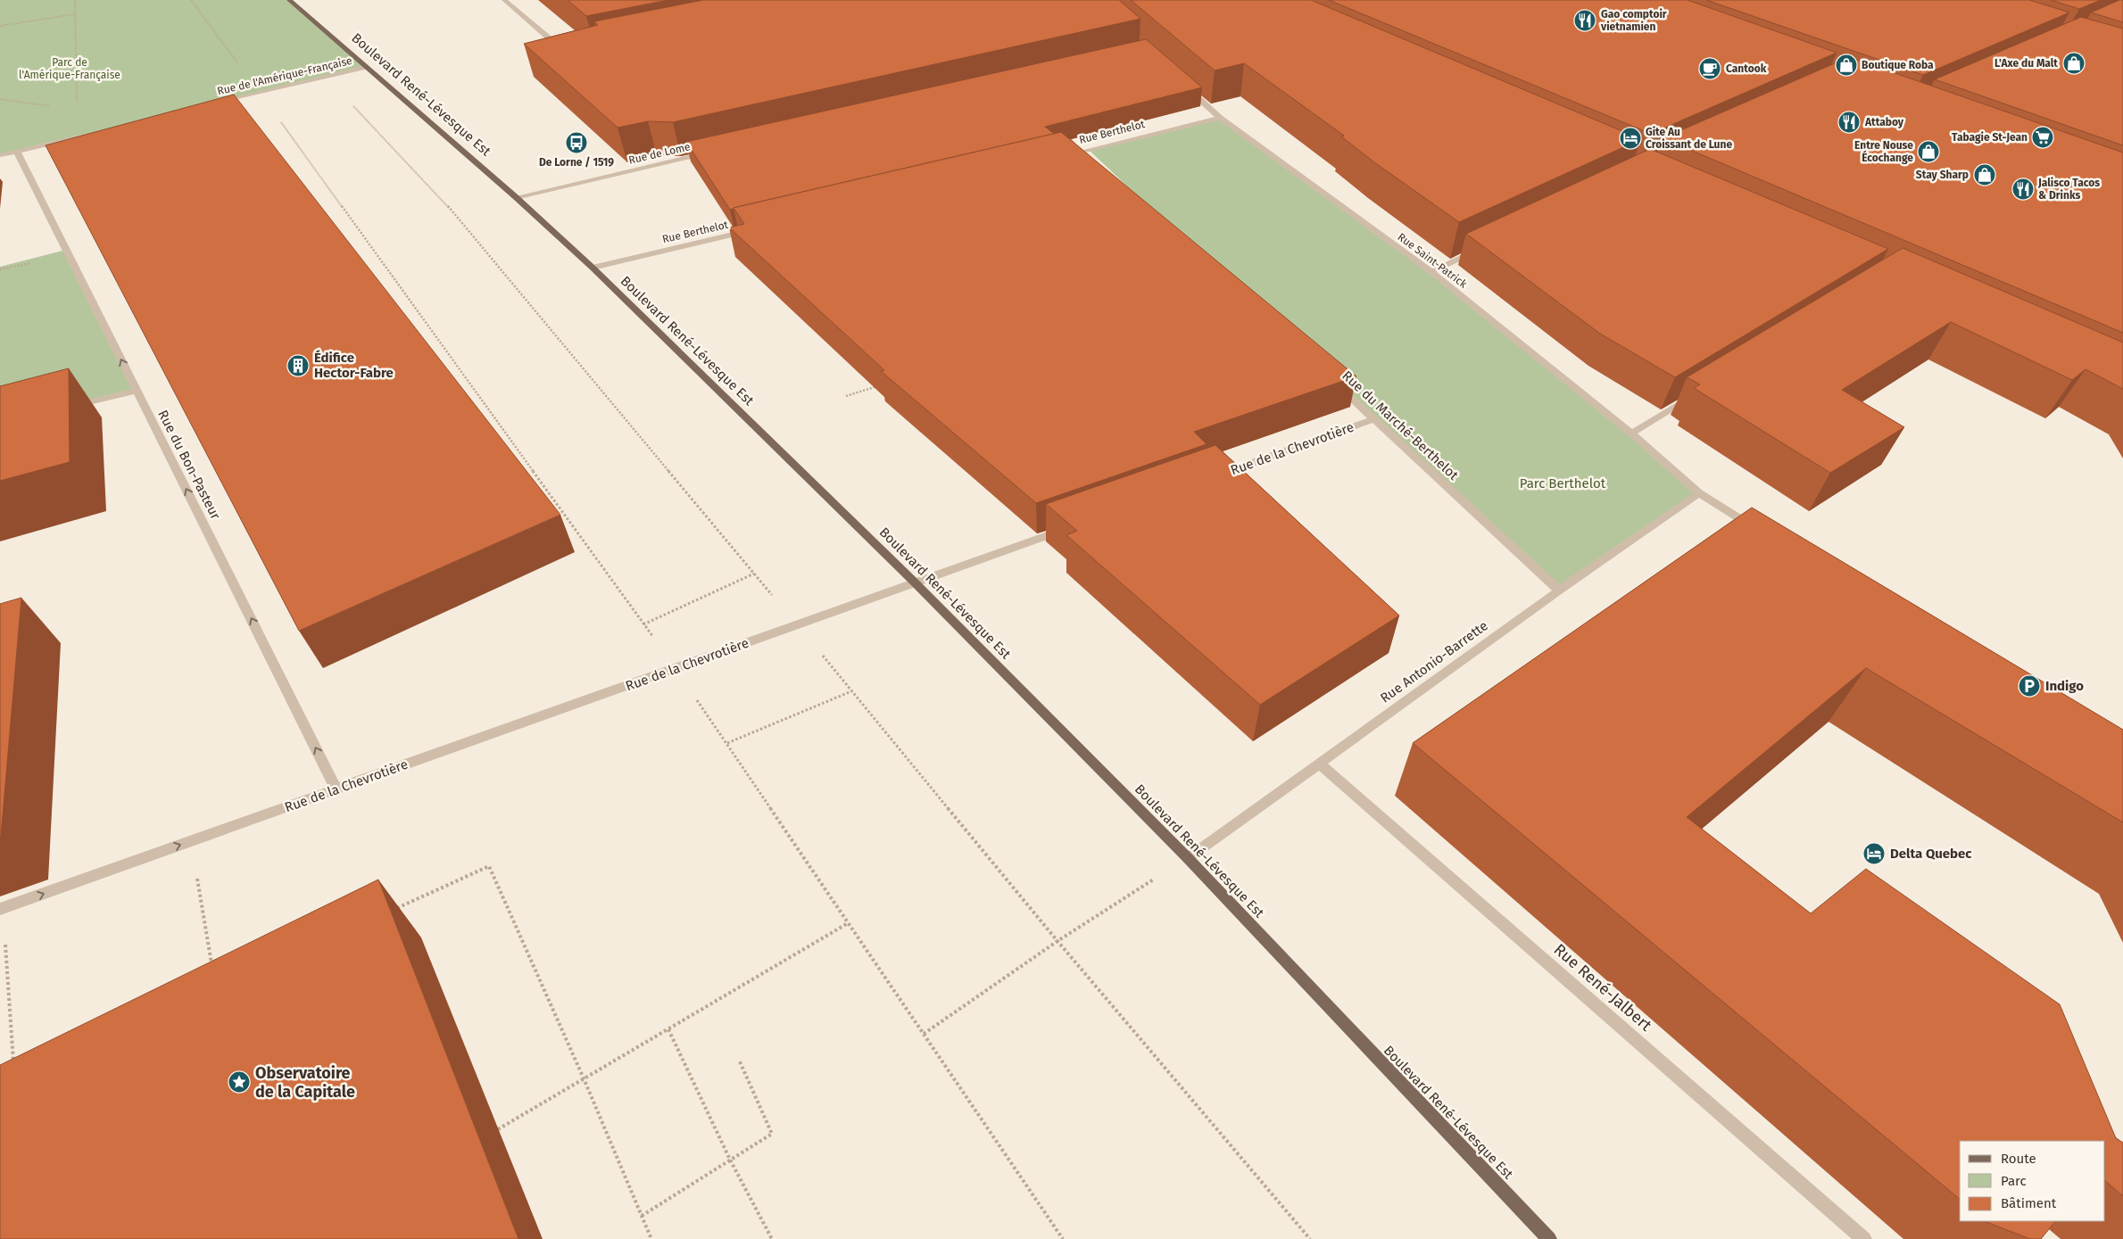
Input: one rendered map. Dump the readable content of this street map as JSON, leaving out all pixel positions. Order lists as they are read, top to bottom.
{
  "streets": {
    "main road": ["Boulevard René-Lévesque Est"],
    "street": [
      "Rue de l'Amérique-Française",
      "Rue Berthelot",
      "Rue de Lome",
      "Rue Saint-Patrick",
      "Rue du Marché-Berthelot",
      "Rue de la Chevrotière",
      "Rue du Bon-Pasteur",
      "Rue Antonio-Barrette",
      "Rue René-Jalbert"
    ]
  },
  "crossings": [
    ["Rue de l'Amérique-Française", "Boulevard René-Lévesque Est"],
    ["Boulevard René-Lévesque Est", "Rue Berthelot"],
    ["Boulevard René-Lévesque Est", "Rue de Lome"],
    ["Boulevard René-Lévesque Est", "Rue de la Chevrotière"],
    ["Boulevard René-Lévesque Est", "Rue Antonio-Barrette"],
    ["Rue Berthelot", "Rue Saint-Patrick"],
    ["Rue Saint-Patrick", "Rue Antonio-Barrette"],
    ["Rue du Marché-Berthelot", "Rue de la Chevrotière"],
    ["Rue du Marché-Berthelot", "Rue Antonio-Barrette"],
    ["Rue de la Chevrotière", "Rue du Bon-Pasteur"],
    ["Rue Antonio-Barrette", "Rue René-Jalbert"]
  ],
  "one_way": ["Rue du Bon-Pasteur"],
  "parks": ["Parc de l'Amérique-Française", "Parc Berthelot"],
  "places": {
    "restaurant": ["Gao comptoir vietnamien", "Attaboy", "Jalisco Tacos & Drinks"],
    "shop": [
      "L'Axe du Malt",
      "Boutique Roba",
      "Entre Nouse Écochange",
      "Stay Sharp"
    ],
    "cafe": ["Cantook"],
    "supermarket": ["Tabagie St-Jean"],
    "hotel": ["Gite Au Croissant de Lune", "Delta Quebec"],
    "bus stop": ["De Lorne / 1519"],
    "building": ["Édifice Hector-Fabre"],
    "parking": ["Indigo"],
    "place": ["Observatoire de la Capitale"]
  },
  "legend": ["Route", "Parc", "Bâtiment"]
}
